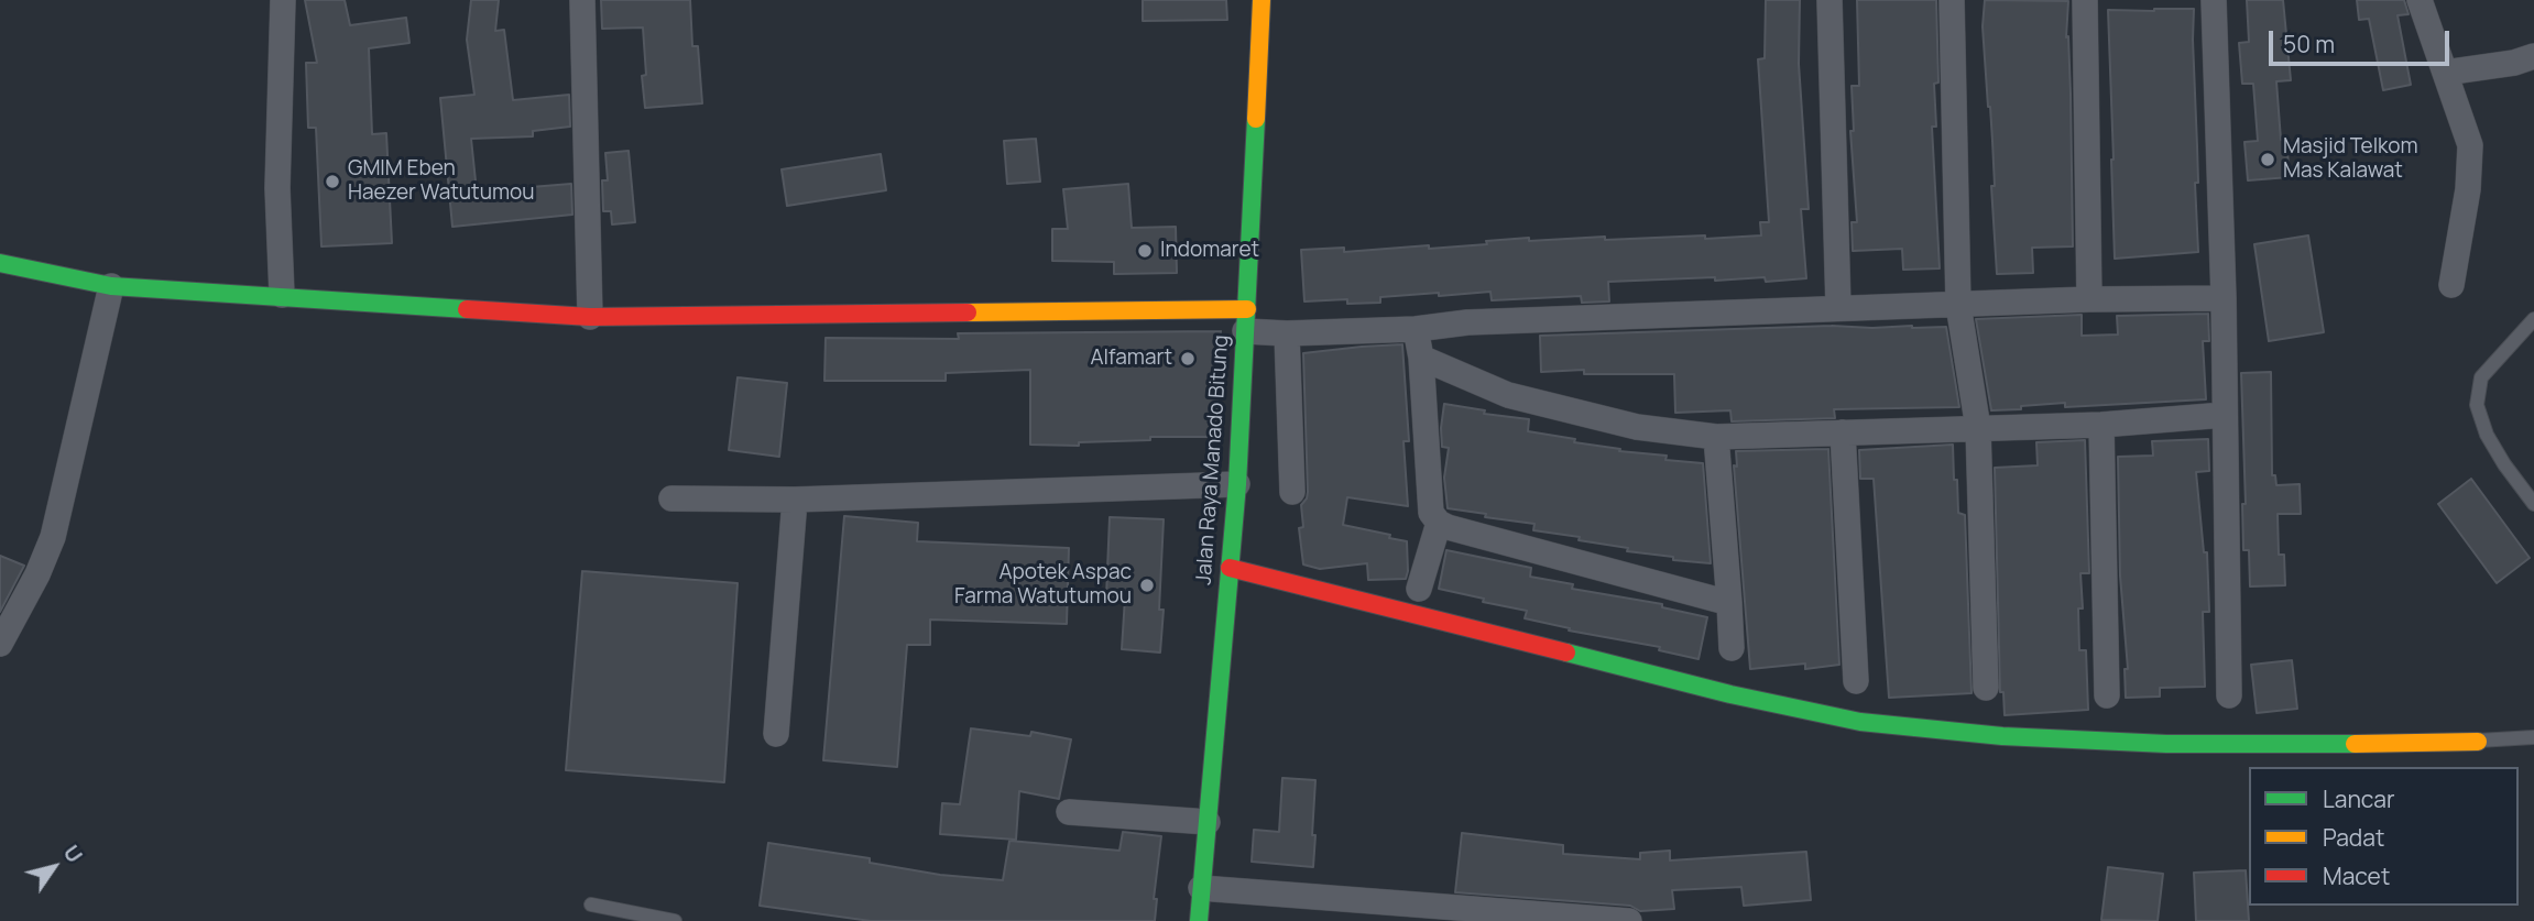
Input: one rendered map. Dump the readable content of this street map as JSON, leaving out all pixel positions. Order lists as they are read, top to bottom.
{
  "streets": {
    "main road": ["Jalan Raya Manado Bitung"]
  },
  "places": [
    "Masjid Telkom Mas Kalawat",
    "GMIM Eben Haezer Watutumou",
    "Indomaret",
    "Alfamart",
    "Apotek Aspac Farma Watutumou"
  ],
  "legend": ["Lancar", "Padat", "Macet"],
  "scale_bar": "50 m",
  "north": "top right"
}
